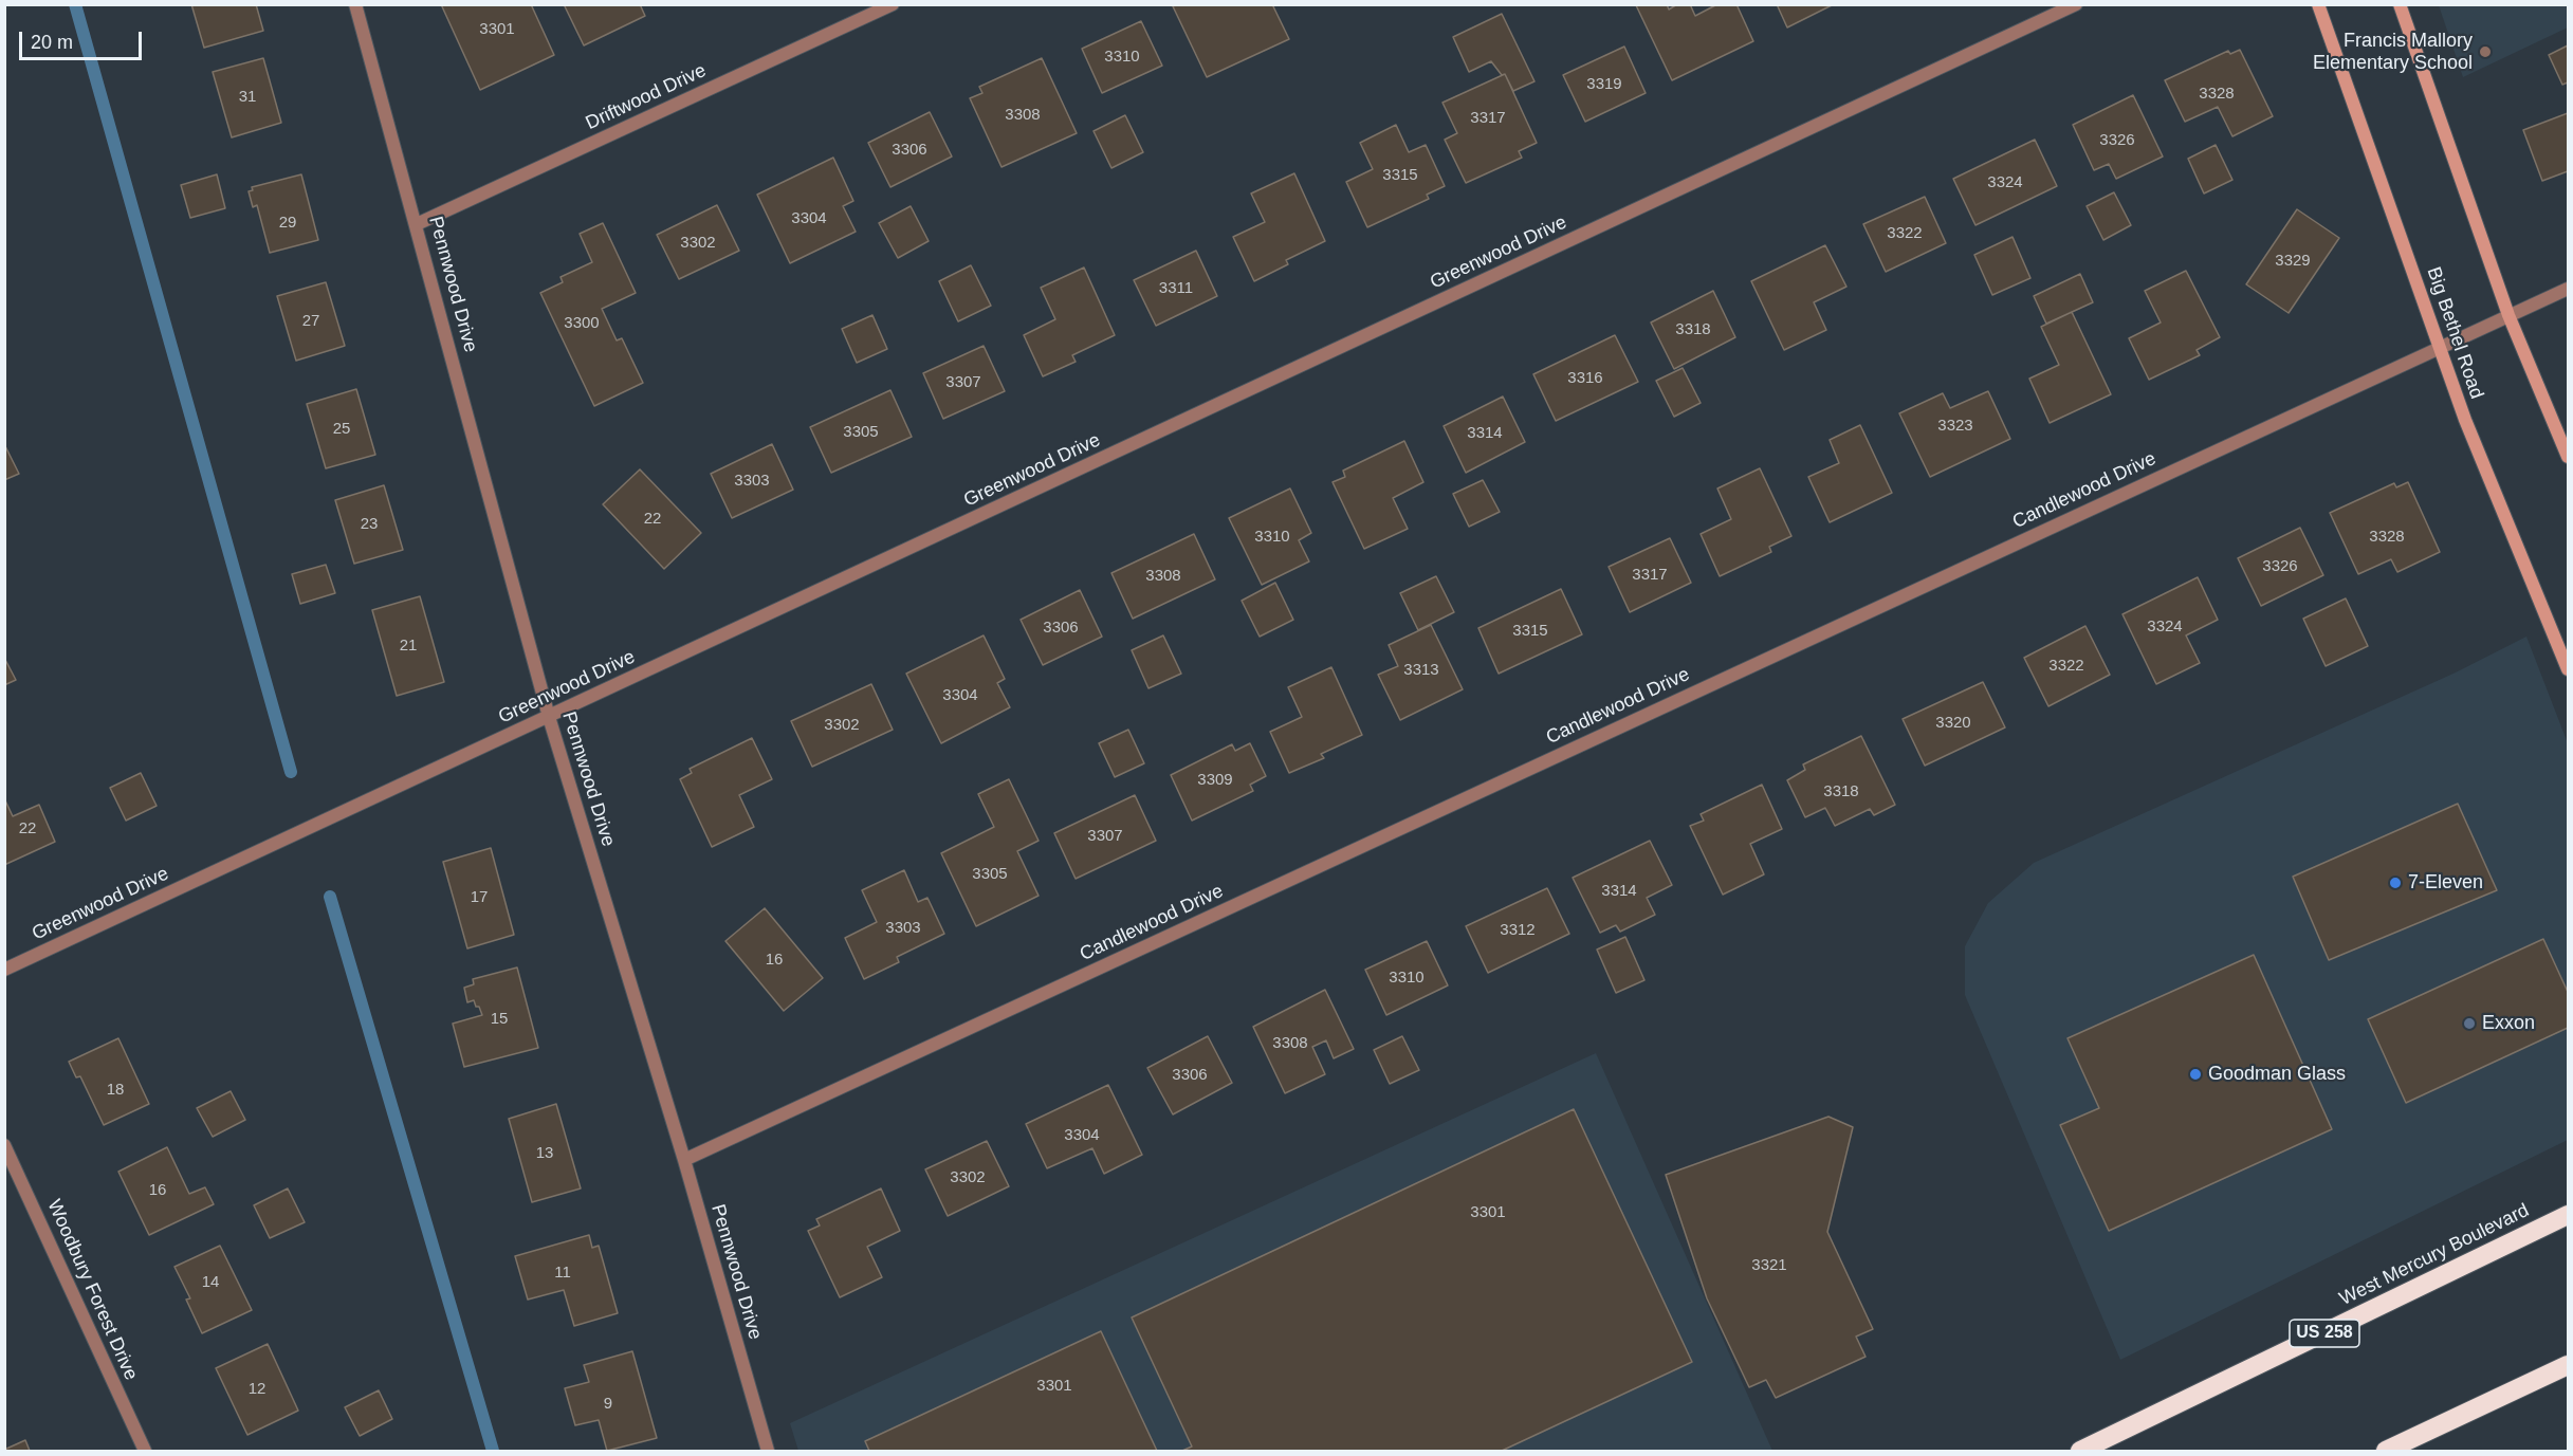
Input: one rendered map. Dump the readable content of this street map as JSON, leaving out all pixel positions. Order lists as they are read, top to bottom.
{
  "streets": {
    "highway": ["West Mercury Boulevard", "US 258"],
    "main road": ["Big Bethel Road"],
    "street": [
      "Driftwood Drive",
      "Greenwood Drive",
      "Pennwood Drive",
      "Candlewood Drive",
      "Woodbury Forest Drive"
    ]
  },
  "crossings": [
    ["Driftwood Drive", "Pennwood Drive"],
    ["Greenwood Drive", "Pennwood Drive"],
    ["Pennwood Drive", "Candlewood Drive"],
    ["Big Bethel Road", "Candlewood Drive"]
  ],
  "places": [
    "Francis Mallory Elementary School",
    "7-Eleven",
    "Exxon",
    "Goodman Glass"
  ],
  "house_numbers": [
    "3301",
    "3310",
    "3319",
    "3328",
    "31",
    "3308",
    "3317",
    "3326",
    "3306",
    "3315",
    "3324",
    "3304",
    "29",
    "3322",
    "3302",
    "3329",
    "3311",
    "27",
    "3300",
    "3318",
    "3316",
    "3307",
    "3323",
    "25",
    "3305",
    "3314",
    "3303",
    "22",
    "23",
    "3310",
    "3328",
    "3326",
    "3317",
    "3308",
    "3324",
    "3306",
    "3315",
    "21",
    "3322",
    "3313",
    "3304",
    "3320",
    "3302",
    "3309",
    "3318",
    "22",
    "3307",
    "3305",
    "3314",
    "17",
    "3303",
    "3312",
    "16",
    "3310",
    "15",
    "3308",
    "3306",
    "18",
    "3304",
    "13",
    "3302",
    "16",
    "3301",
    "3321",
    "11",
    "14",
    "3301",
    "12",
    "9"
  ],
  "scale_bar": "20 m"
}
